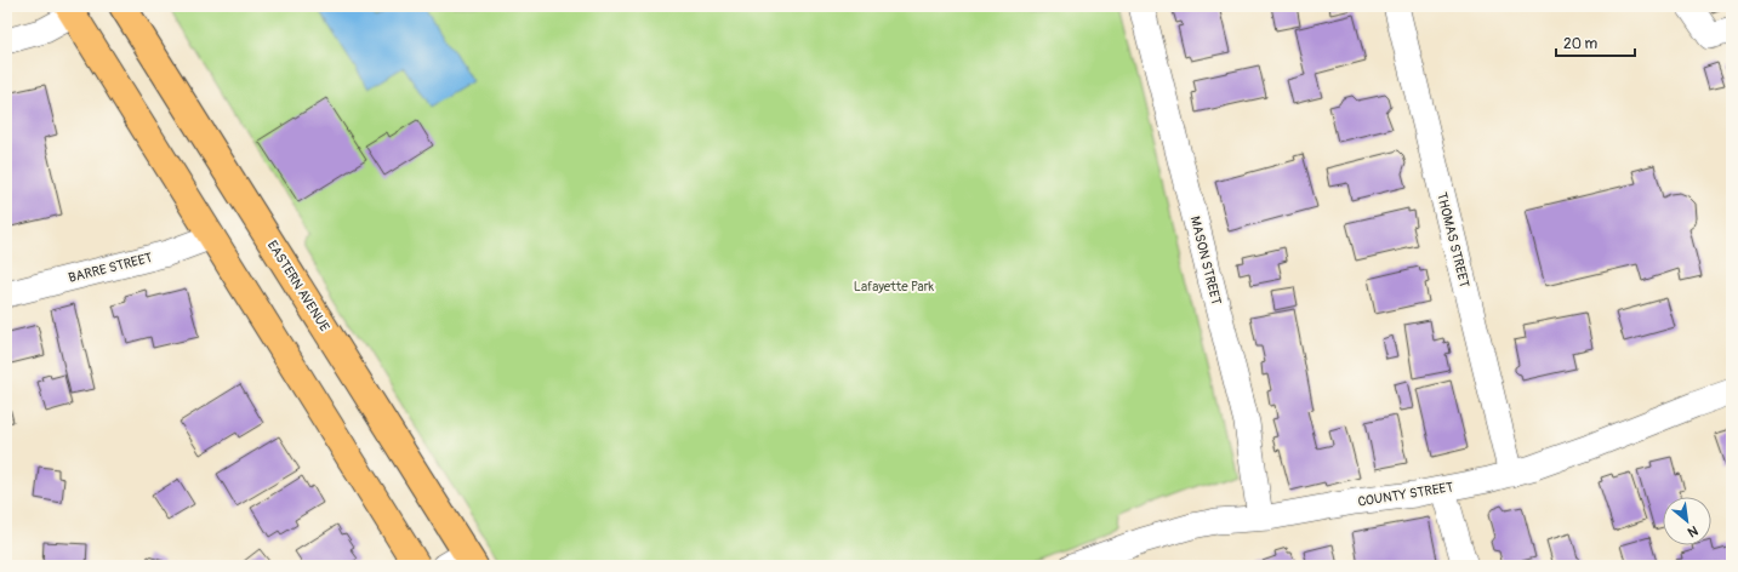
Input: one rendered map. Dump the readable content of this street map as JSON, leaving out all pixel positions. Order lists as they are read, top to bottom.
{
  "streets": {
    "main road": ["EASTERN AVENUE"],
    "street": [
      "THOMAS STREET",
      "MASON STREET",
      "BARRE STREET",
      "COUNTY STREET"
    ]
  },
  "crossings": [
    ["THOMAS STREET", "COUNTY STREET"],
    ["MASON STREET", "COUNTY STREET"]
  ],
  "parks": ["Lafayette Park"],
  "scale_bar": "20 m",
  "north": "bottom right"
}
